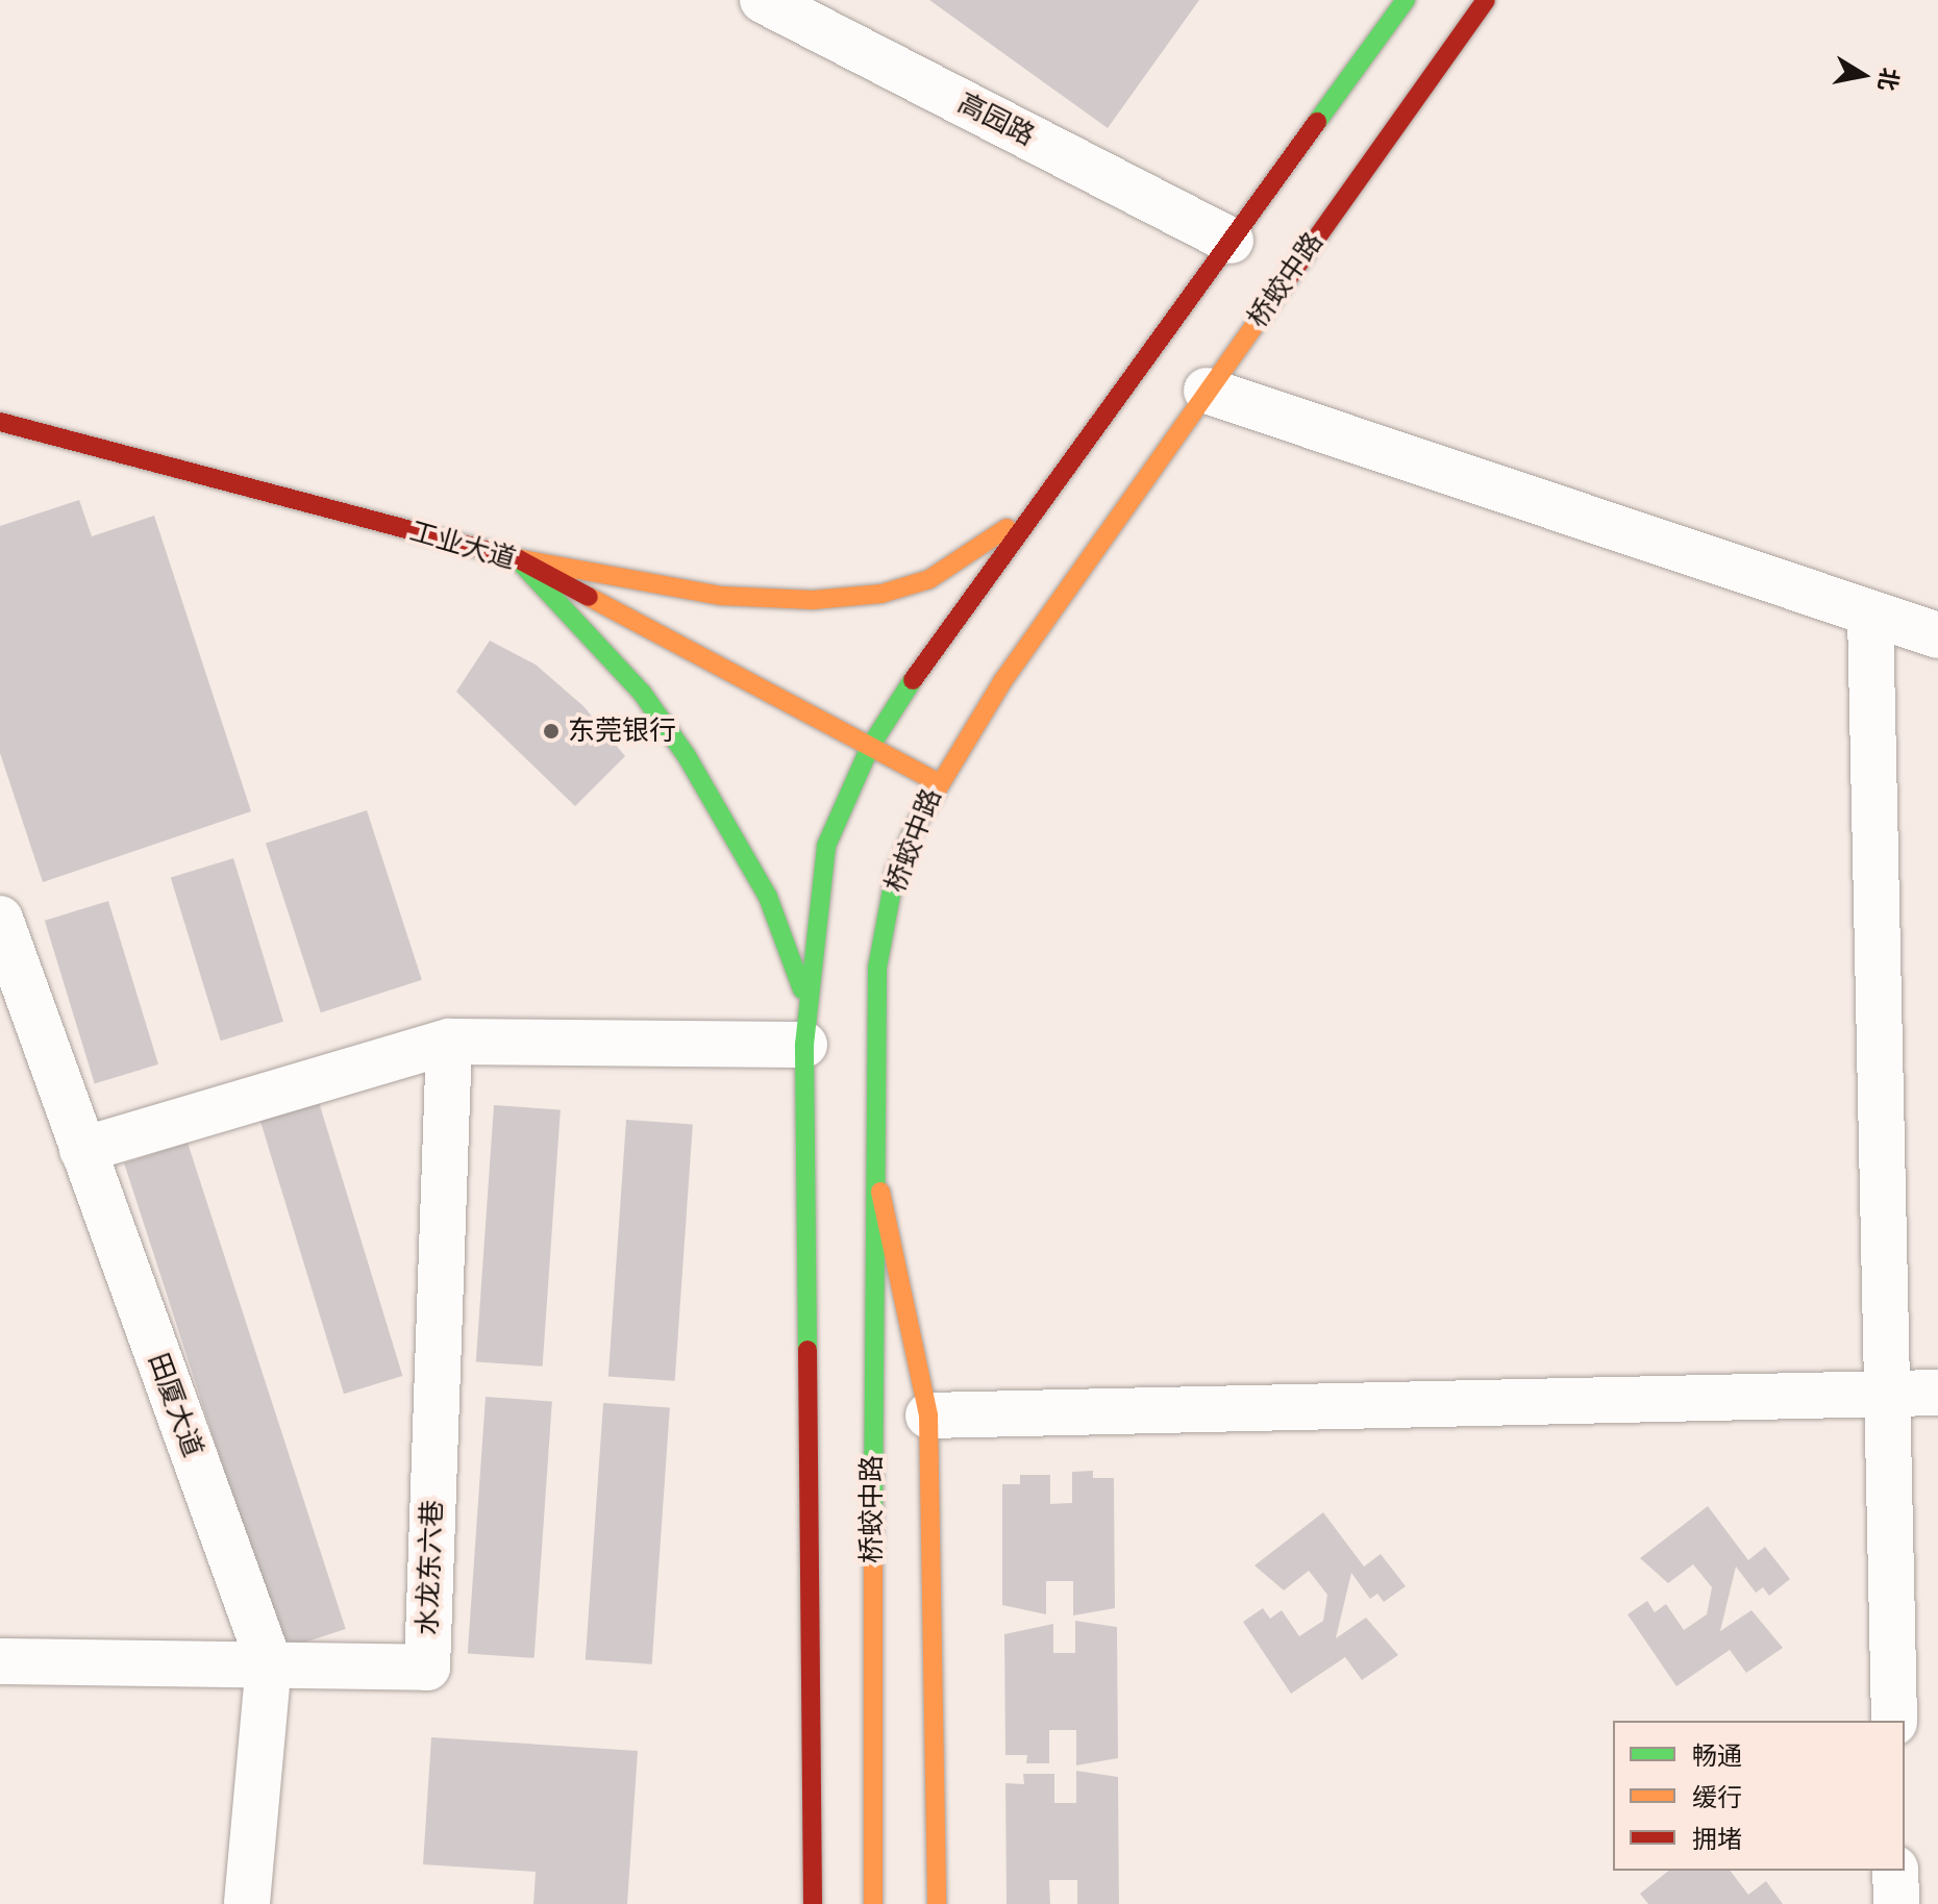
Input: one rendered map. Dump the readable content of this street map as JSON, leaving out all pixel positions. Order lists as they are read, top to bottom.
{
  "streets": {
    "main road": ["桥蛟中路", "工业大道"],
    "street": ["高园路", "田厦大道", "水龙东六巷"]
  },
  "crossings": [
    ["桥蛟中路", "工业大道"],
    ["田厦大道", "水龙东六巷"]
  ],
  "places": ["东莞银行"],
  "legend": ["畅通", "缓行", "拥堵"],
  "north": "right"
}
